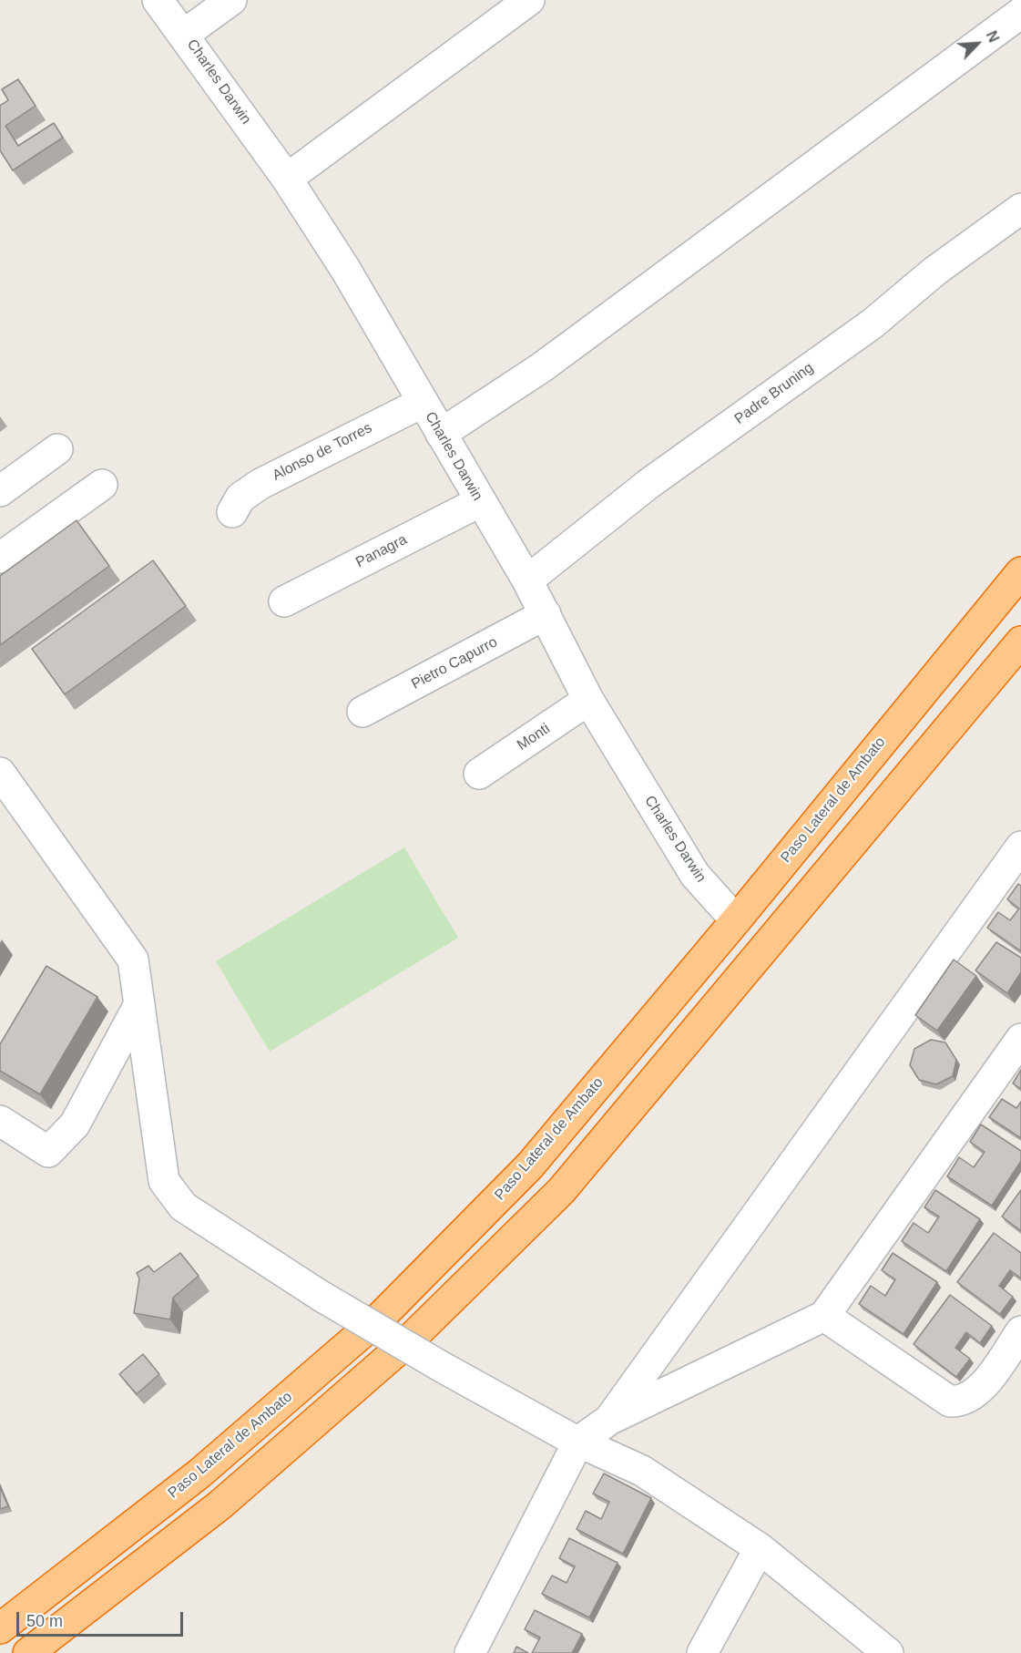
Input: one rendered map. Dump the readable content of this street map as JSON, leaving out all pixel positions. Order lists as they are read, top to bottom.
{
  "streets": {
    "highway": ["Paso Lateral de Ambato"],
    "street": [
      "Charles Darwin",
      "Padre Bruning",
      "Alonso de Torres",
      "Panagra",
      "Pietro Capurro",
      "Monti"
    ]
  },
  "crossings": [
    ["Charles Darwin", "Padre Bruning"],
    ["Charles Darwin", "Alonso de Torres"],
    ["Charles Darwin", "Panagra"],
    ["Charles Darwin", "Pietro Capurro"],
    ["Charles Darwin", "Monti"],
    ["Charles Darwin", "Paso Lateral de Ambato"]
  ],
  "scale_bar": "50 m",
  "north": "top right"
}
